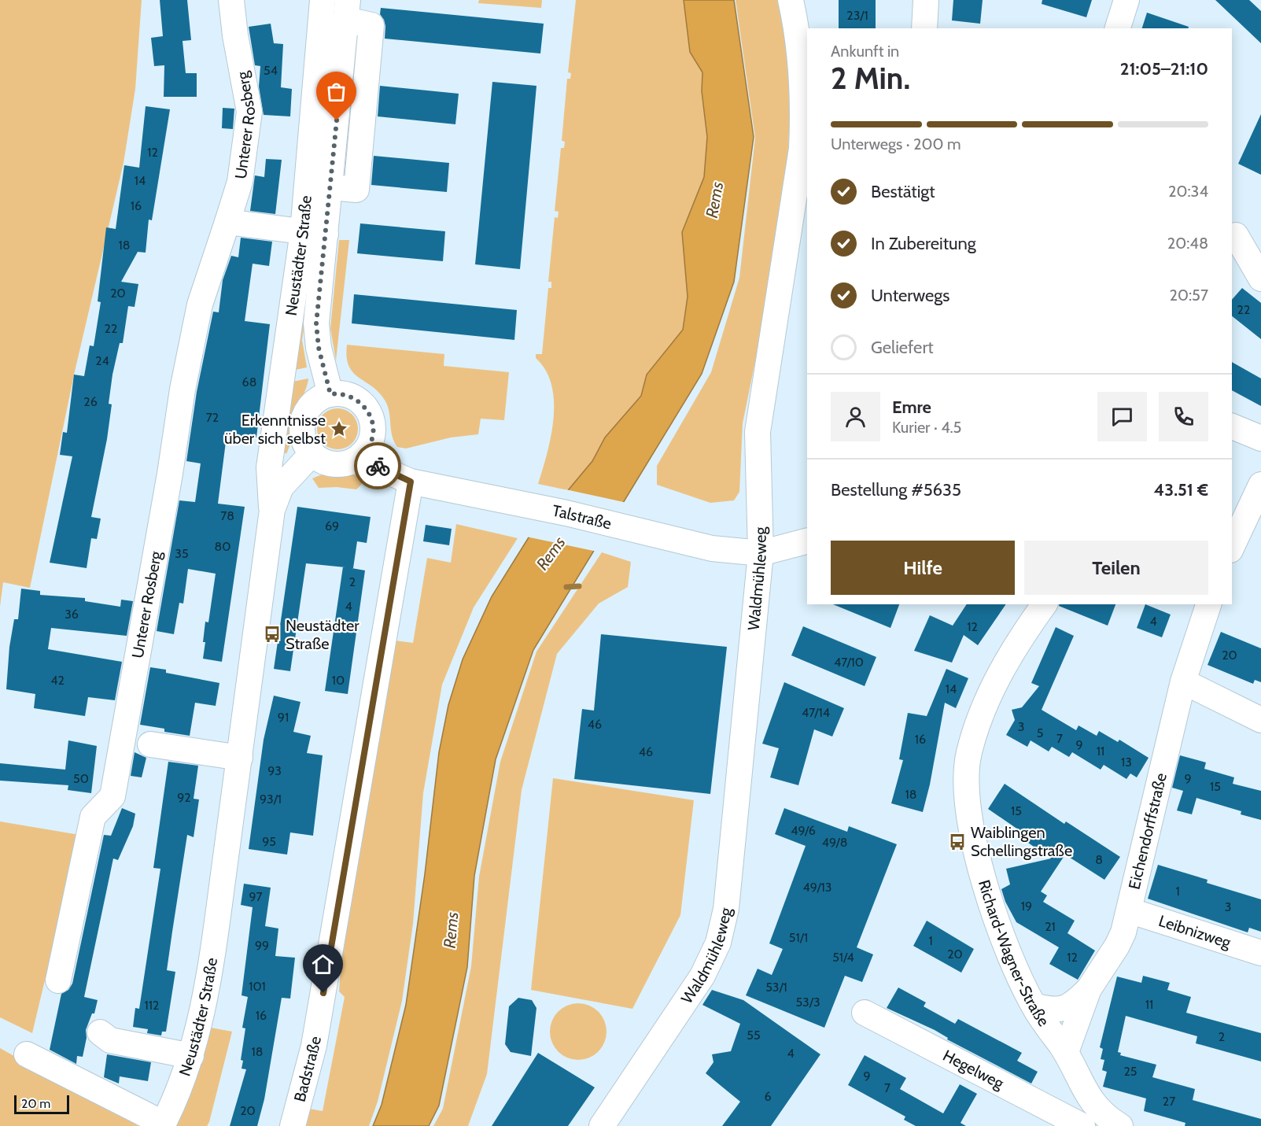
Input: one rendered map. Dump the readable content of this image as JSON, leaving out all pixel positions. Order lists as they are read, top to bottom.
{
  "streets": {
    "street": [
      "Unterer Rosberg",
      "Neustädter Straße",
      "Talstraße",
      "Waldmühleweg",
      "Eichendorffstraße",
      "Leibnizweg",
      "Richard-Wagner-Straße",
      "Badstraße",
      "Hegelweg"
    ]
  },
  "crossings": [
    ["Neustädter Straße", "Talstraße"],
    ["Talstraße", "Waldmühleweg"],
    ["Talstraße", "Badstraße"],
    ["Eichendorffstraße", "Leibnizweg"],
    ["Eichendorffstraße", "Richard-Wagner-Straße"],
    ["Richard-Wagner-Straße", "Hegelweg"]
  ],
  "water": ["Rems"],
  "places": {
    "place": ["Erkenntnisse über sich selbst"],
    "bus stop": ["Neustädter Straße", "Waiblingen Schellingstraße"]
  },
  "house_numbers": [
    "23/1",
    "54",
    "12",
    "14",
    "16",
    "18",
    "20",
    "22",
    "22",
    "24",
    "68",
    "26",
    "72",
    "78",
    "69",
    "80",
    "35",
    "2",
    "4",
    "36",
    "4",
    "12",
    "20",
    "47/10",
    "42",
    "10",
    "14",
    "47/14",
    "91",
    "46",
    "3",
    "5",
    "7",
    "16",
    "9",
    "11",
    "46",
    "13",
    "93",
    "50",
    "9",
    "15",
    "18",
    "92",
    "93/1",
    "15",
    "49/6",
    "95",
    "49/8",
    "8",
    "49/13",
    "1",
    "97",
    "19",
    "3",
    "21",
    "51/1",
    "1",
    "99",
    "20",
    "51/4",
    "12",
    "101",
    "53/1",
    "53/3",
    "11",
    "112",
    "16",
    "55",
    "2",
    "18",
    "4",
    "25",
    "9",
    "7",
    "6",
    "27",
    "20"
  ],
  "scale_bar": "20 m",
  "page": {
    "heading": ["2 Min.", "Ankunft in", "21:05–21:10"],
    "panel": [
      "Emre",
      "Kurier · 4.5",
      "Bestellung #5635",
      "43.51 €"
    ],
    "bar": "Unterwegs · 200 m",
    "list": [
      ["Bestätigt", "20:34"],
      ["In Zubereitung", "20:48"],
      ["Unterwegs", "20:57"],
      "Geliefert"
    ],
    "buttons": ["Hilfe", "Teilen"],
    "scale": "20 m"
  }
}
